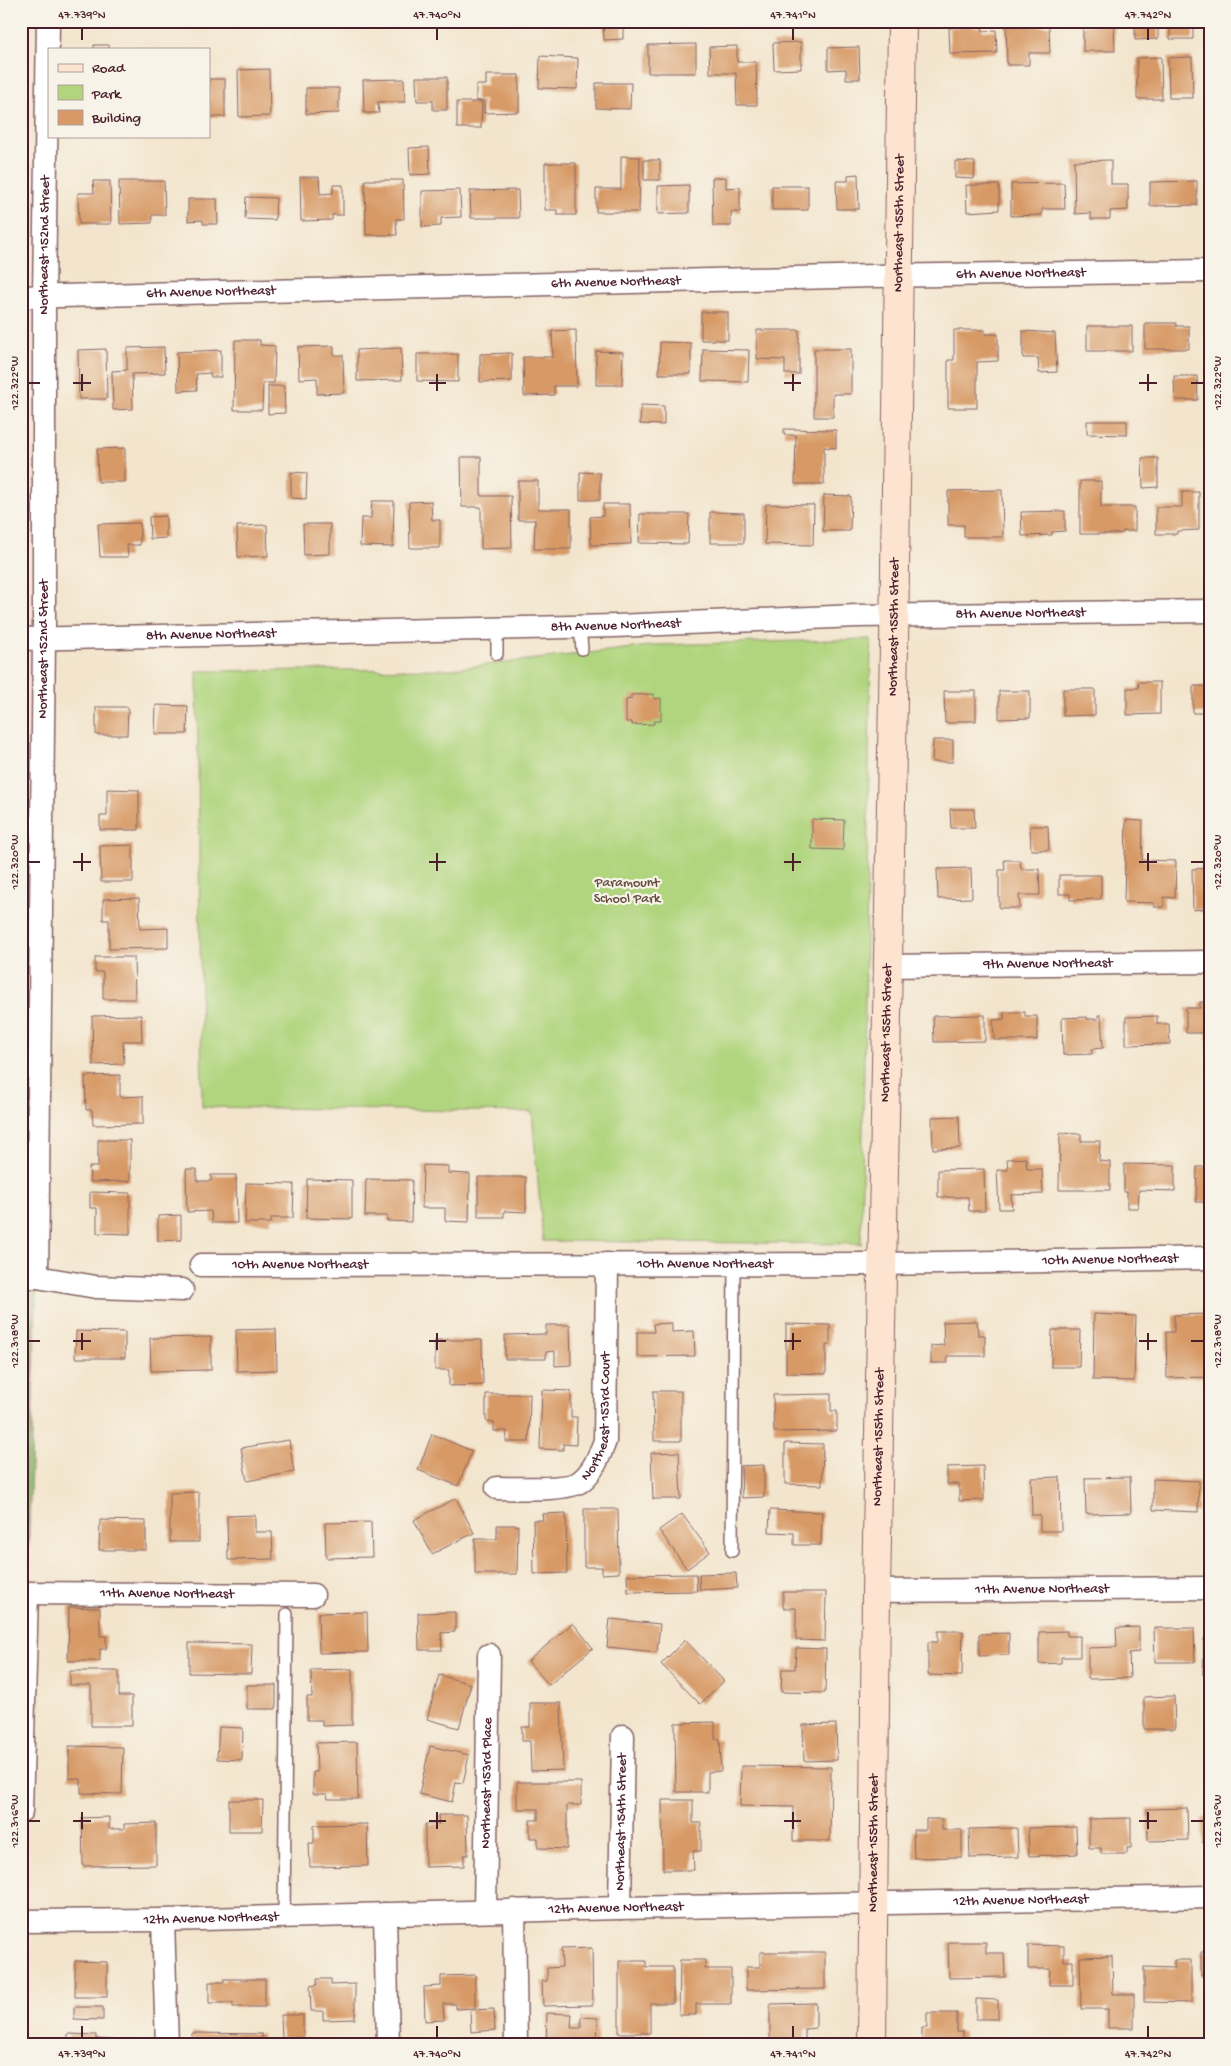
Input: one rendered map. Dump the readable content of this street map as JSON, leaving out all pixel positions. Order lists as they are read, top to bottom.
{
  "streets": {
    "street": [
      "Northeast 155th Street",
      "Northeast 152nd Street",
      "6th Avenue Northeast",
      "8th Avenue Northeast",
      "9th Avenue Northeast",
      "10th Avenue Northeast",
      "Northeast 153rd Court",
      "11th Avenue Northeast",
      "Northeast 153rd Place",
      "Northeast 154th Street",
      "12th Avenue Northeast"
    ]
  },
  "crossings": [
    ["Northeast 155th Street", "6th Avenue Northeast"],
    ["Northeast 155th Street", "8th Avenue Northeast"],
    ["Northeast 155th Street", "9th Avenue Northeast"],
    ["Northeast 155th Street", "10th Avenue Northeast"],
    ["Northeast 155th Street", "11th Avenue Northeast"],
    ["Northeast 155th Street", "12th Avenue Northeast"],
    ["Northeast 152nd Street", "6th Avenue Northeast"],
    ["Northeast 152nd Street", "8th Avenue Northeast"],
    ["10th Avenue Northeast", "Northeast 153rd Court"],
    ["Northeast 153rd Place", "12th Avenue Northeast"],
    ["Northeast 154th Street", "12th Avenue Northeast"]
  ],
  "parks": ["Paramount School Park"],
  "legend": ["Road", "Park", "Building"],
  "coordinates": [
    "47.739°N",
    "47.740°N",
    "47.741°N",
    "47.742°N",
    "122.322°W",
    "122.320°W",
    "122.318°W",
    "122.316°W"
  ]
}
